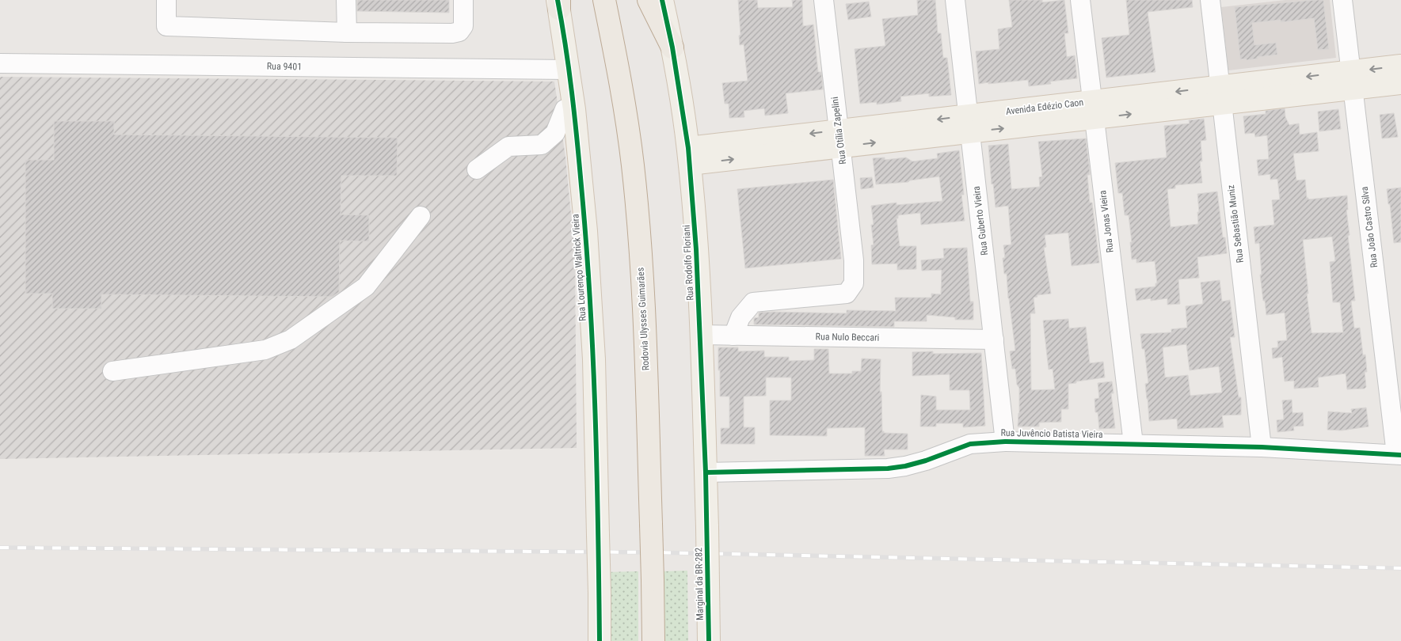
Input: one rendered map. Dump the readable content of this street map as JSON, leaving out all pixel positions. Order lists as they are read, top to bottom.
{
  "streets": {
    "highway": ["Rodovia Ulysses Guimarães"],
    "main road": [
      "Avenida Edézio Caon",
      "Rua Rodolfo Floriani",
      "Rua Lourenço Waltrick Vieira",
      "Marginal da BR-282"
    ],
    "street": [
      "Rua 9401",
      "Rua Otília Zapelini",
      "Rua Guberto Vieira",
      "Rua Jonas Vieira",
      "Rua Sebastião Muniz",
      "Rua João Castro Silva",
      "Rua Nulo Beccari",
      "Rua Juvêncio Batista Vieira"
    ]
  },
  "crossings": [
    ["Rua 9401", "Rua Lourenço Waltrick Vieira"],
    ["Avenida Edézio Caon", "Rua Otília Zapelini"],
    ["Avenida Edézio Caon", "Rua Guberto Vieira"],
    ["Avenida Edézio Caon", "Rua Jonas Vieira"],
    ["Avenida Edézio Caon", "Rua Sebastião Muniz"],
    ["Avenida Edézio Caon", "Rua João Castro Silva"],
    ["Avenida Edézio Caon", "Rua Rodolfo Floriani"],
    ["Rua Otília Zapelini", "Rua Nulo Beccari"],
    ["Rua Guberto Vieira", "Rua Nulo Beccari"],
    ["Rua Guberto Vieira", "Rua Juvêncio Batista Vieira"],
    ["Rua Jonas Vieira", "Rua Juvêncio Batista Vieira"],
    ["Rua Sebastião Muniz", "Rua Juvêncio Batista Vieira"],
    ["Rua João Castro Silva", "Rua Juvêncio Batista Vieira"],
    ["Rua Rodolfo Floriani", "Rua Nulo Beccari"],
    ["Rua Rodolfo Floriani", "Rua Juvêncio Batista Vieira"],
    ["Rua Rodolfo Floriani", "Marginal da BR-282"]
  ]
}
